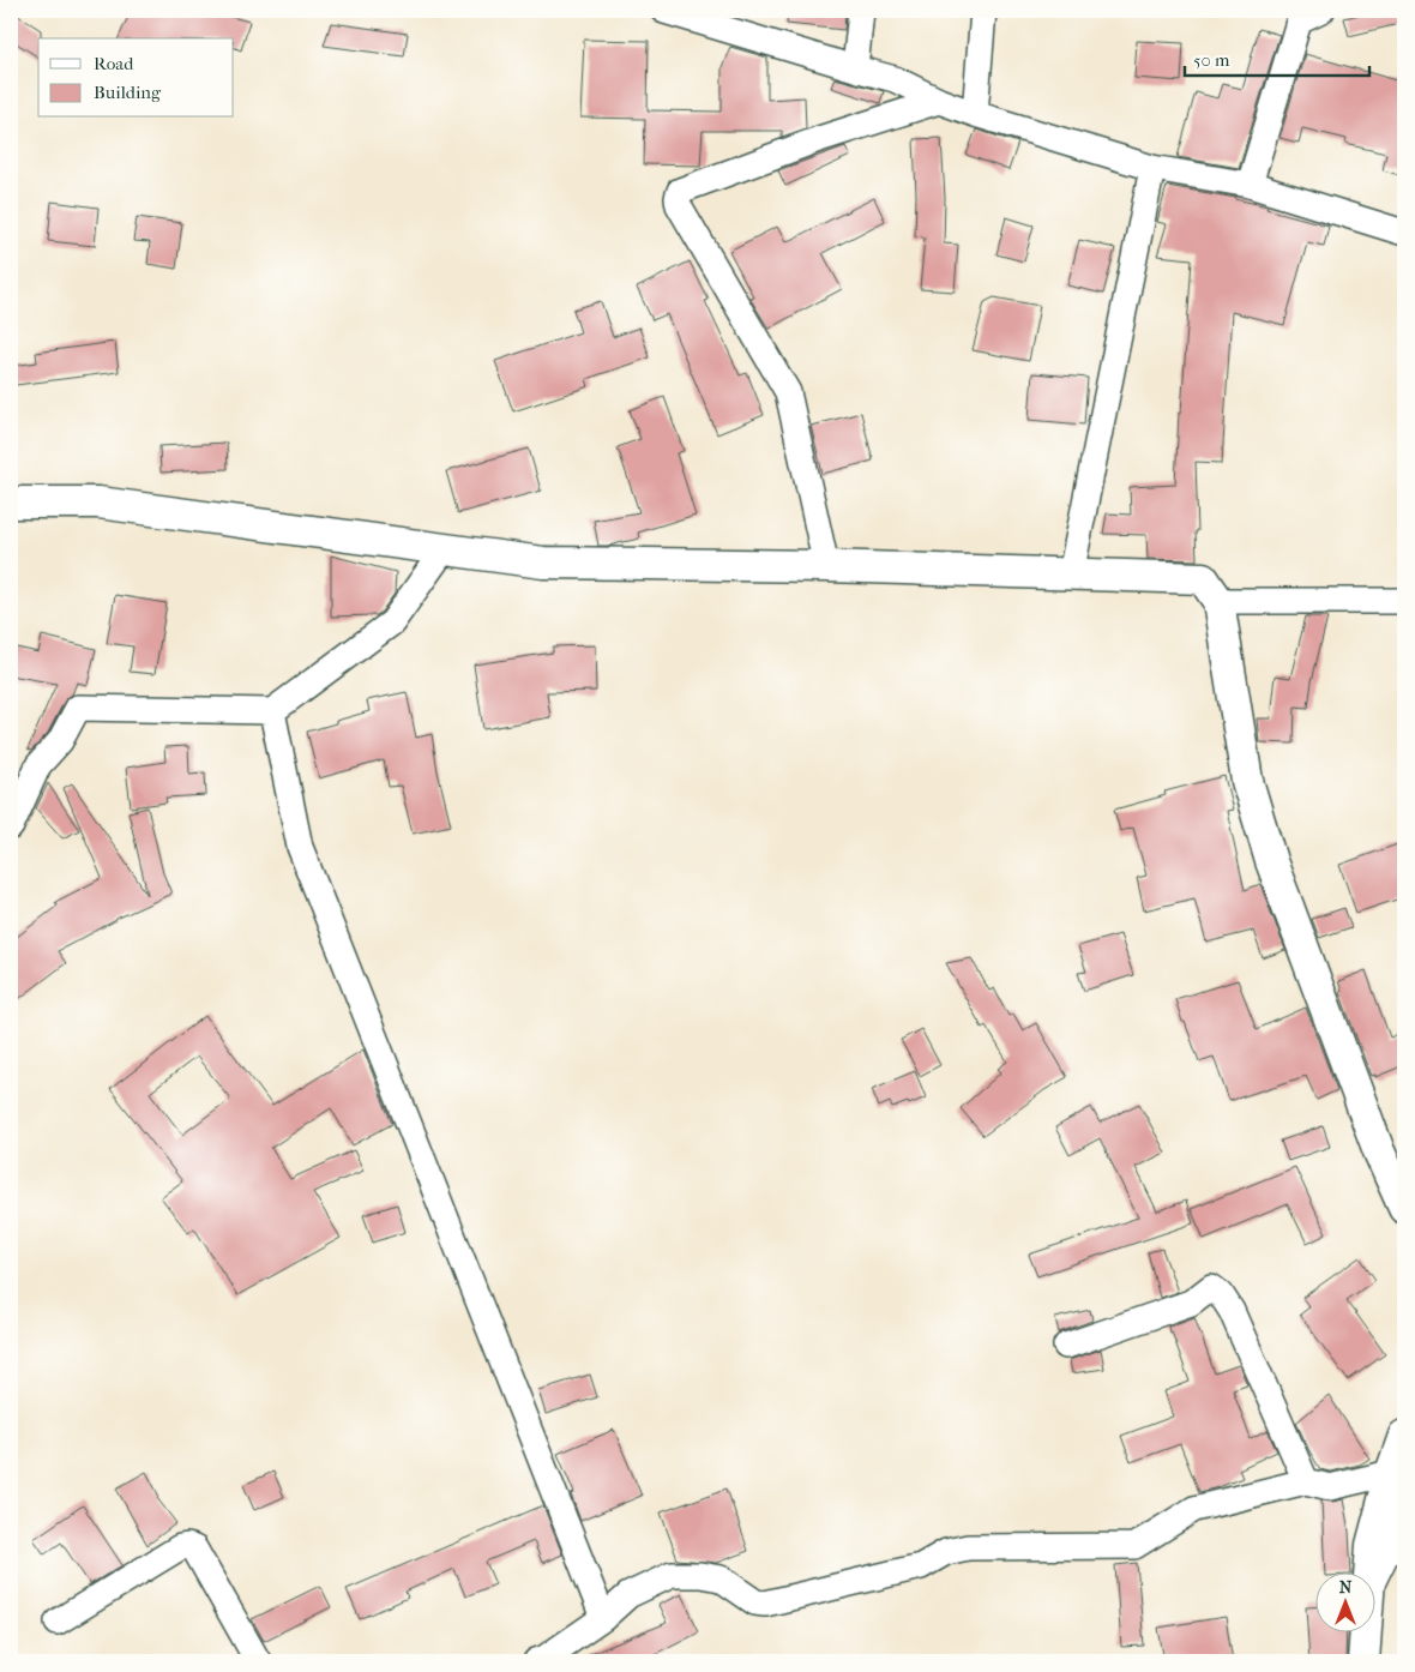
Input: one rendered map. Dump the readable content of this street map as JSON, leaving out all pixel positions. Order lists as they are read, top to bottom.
{
  "legend": ["Road", "Building"],
  "scale_bar": "50 m",
  "north": "top"
}
